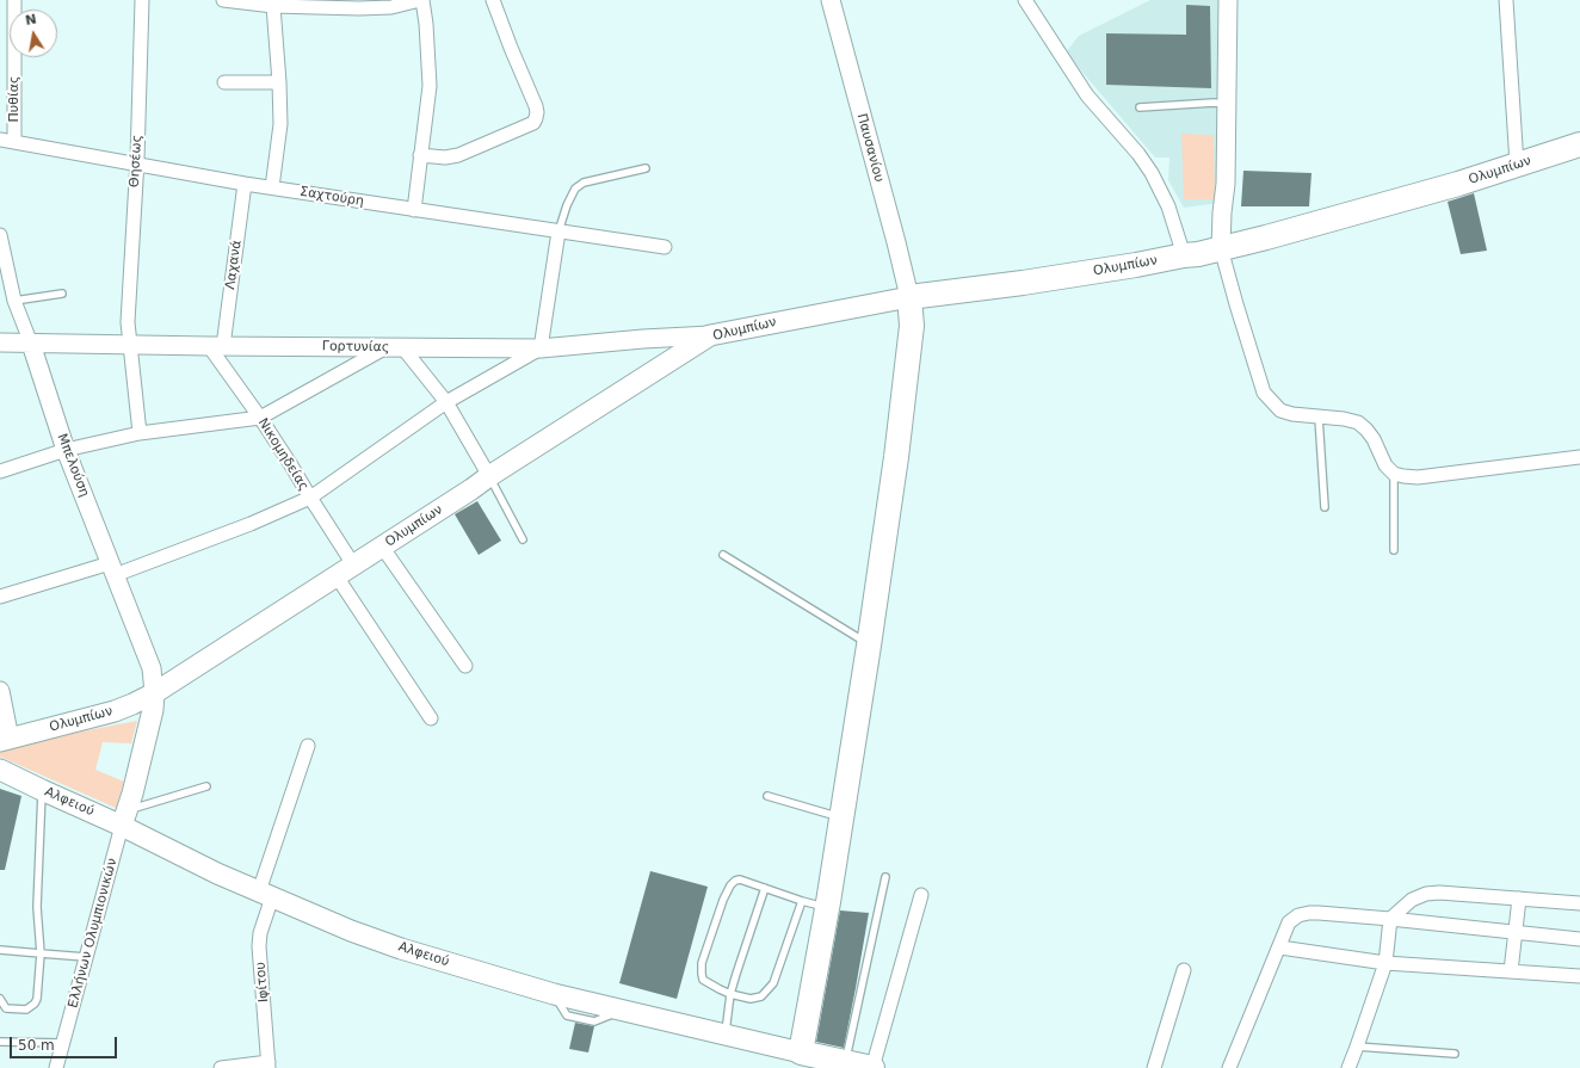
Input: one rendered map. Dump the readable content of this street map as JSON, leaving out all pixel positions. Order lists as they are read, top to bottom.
{
  "streets": {
    "highway": ["Ολυμπίων", "Αλφειού"],
    "street": [
      "Πυθίας",
      "Παυσανίου",
      "Θησέως",
      "Σαχτούρη",
      "Λαχανά",
      "Γορτυνίας",
      "Νικομηδείας",
      "Μπελούση",
      "Ελλήνων Ολυμπιονικών",
      "Ιφίτου"
    ]
  },
  "crossings": [
    ["Πυθίας", "Σαχτούρη"],
    ["Παυσανίου", "Ολυμπίων"],
    ["Θησέως", "Σαχτούρη"],
    ["Θησέως", "Γορτυνίας"],
    ["Ολυμπίων", "Γορτυνίας"],
    ["Ολυμπίων", "Νικομηδείας"],
    ["Ολυμπίων", "Μπελούση"],
    ["Σαχτούρη", "Λαχανά"],
    ["Λαχανά", "Γορτυνίας"],
    ["Λαχανά", "Νικομηδείας"],
    ["Γορτυνίας", "Νικομηδείας"],
    ["Γορτυνίας", "Μπελούση"],
    ["Αλφειού", "Ελλήνων Ολυμπιονικών"],
    ["Αλφειού", "Ιφίτου"]
  ],
  "scale_bar": "50 m",
  "north": "top"
}
